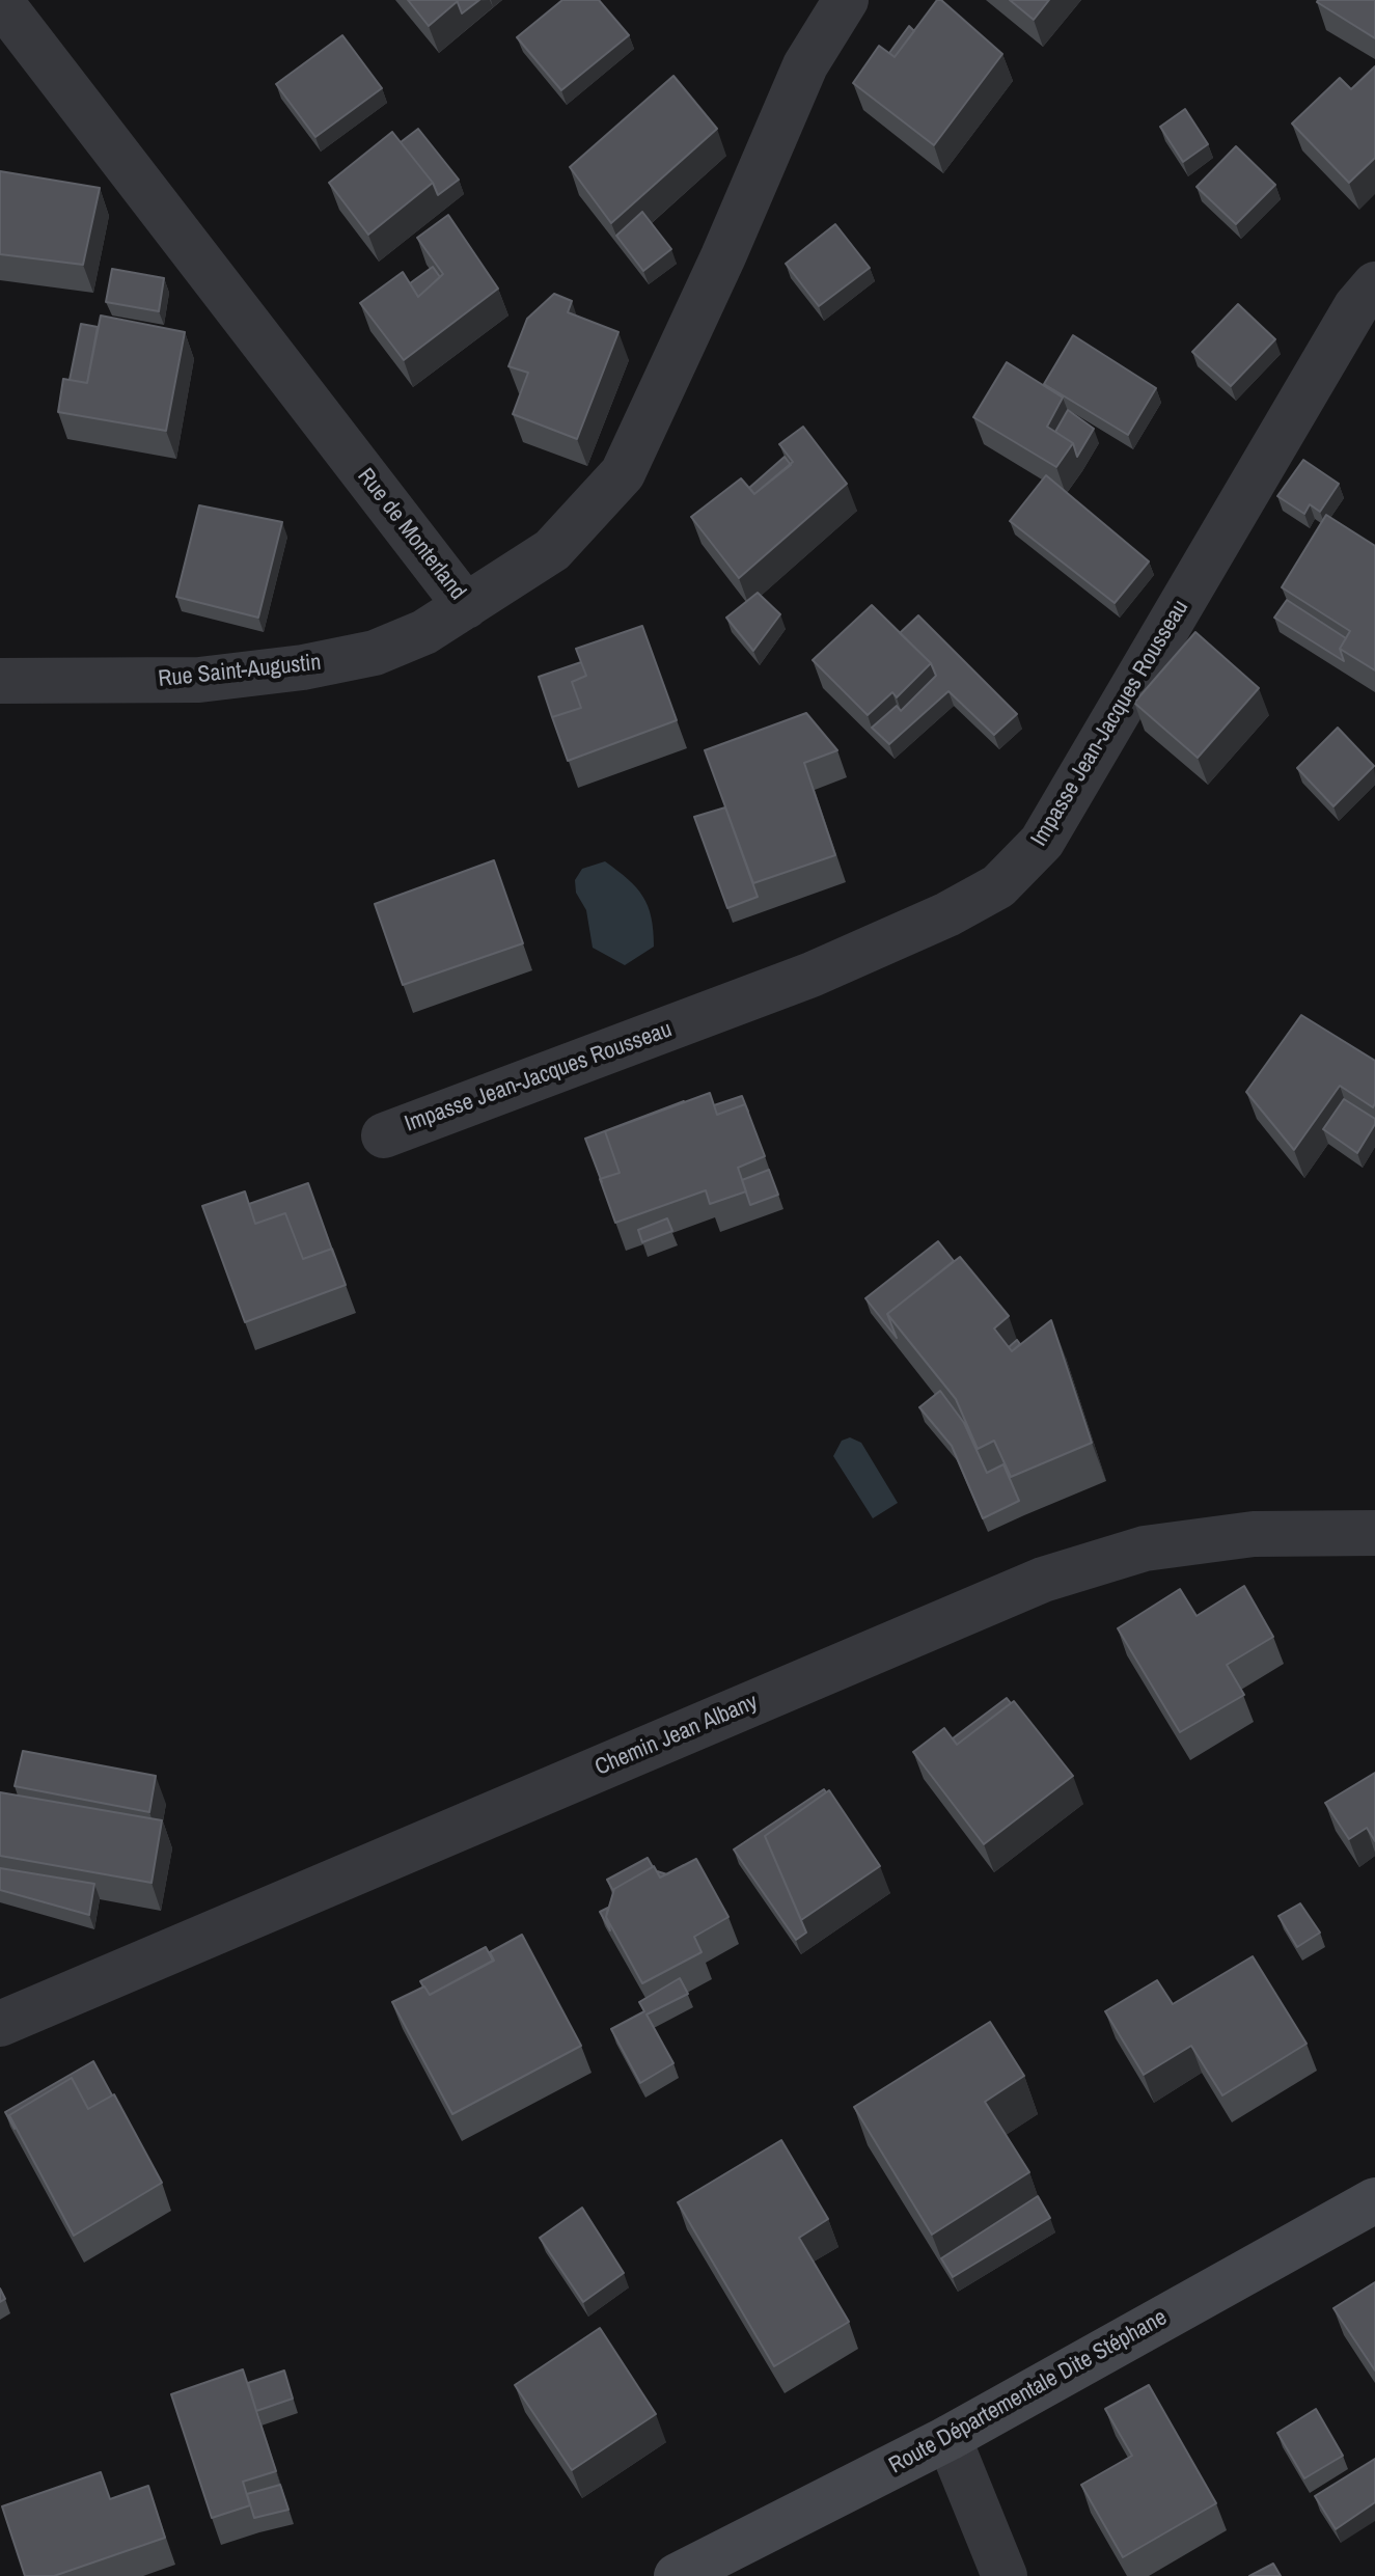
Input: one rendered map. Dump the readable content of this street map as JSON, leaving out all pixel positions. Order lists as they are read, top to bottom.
{
  "streets": {
    "main road": ["Route Départementale Dite Stéphane"],
    "street": [
      "Rue de Monterland",
      "Rue Saint-Augustin",
      "Impasse Jean-Jacques Rousseau",
      "Chemin Jean Albany"
    ]
  },
  "crossings": [
    ["Rue de Monterland", "Rue Saint-Augustin"]
  ]
}
